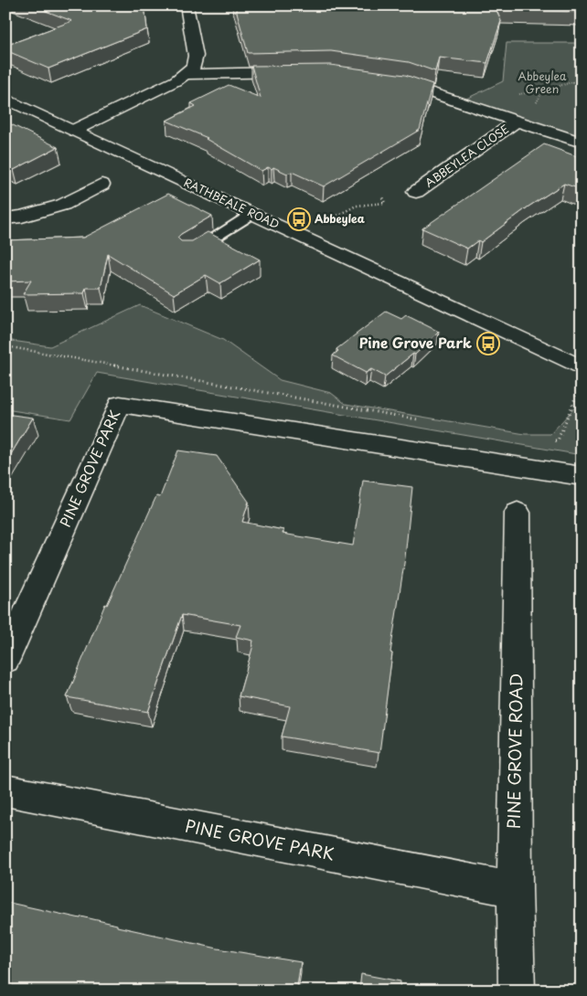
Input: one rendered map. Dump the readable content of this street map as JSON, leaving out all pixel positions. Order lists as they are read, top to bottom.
{
  "streets": {
    "street": [
      "ABBEYLEA CLOSE",
      "RATHBEALE ROAD",
      "PINE GROVE PARK",
      "PINE GROVE ROAD"
    ]
  },
  "crossings": [
    ["PINE GROVE PARK", "PINE GROVE ROAD"]
  ],
  "parks": ["Abbeylea Green"],
  "places": {
    "bus stop": ["Abbeylea", "Pine Grove Park"]
  }
}
